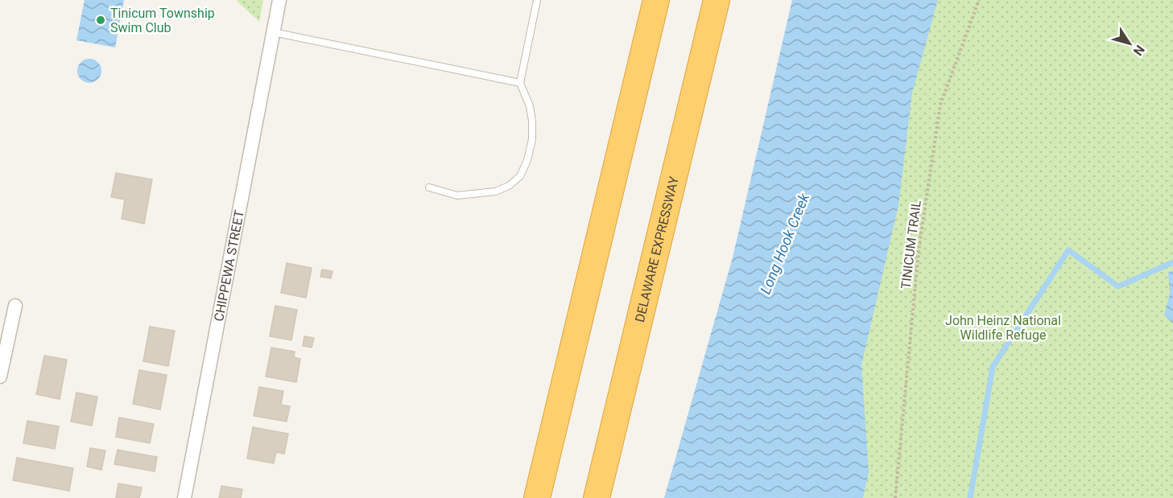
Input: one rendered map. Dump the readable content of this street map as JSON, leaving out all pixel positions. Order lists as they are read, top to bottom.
{
  "streets": {
    "highway": ["DELAWARE EXPRESSWAY"],
    "street": ["CHIPPEWA STREET"],
    "path": ["TINICUM TRAIL"]
  },
  "water": ["Long Hook Creek"],
  "parks": ["John Heinz National Wildlife Refuge"],
  "places": ["Tinicum Township Swim Club"],
  "north": "bottom right"
}
